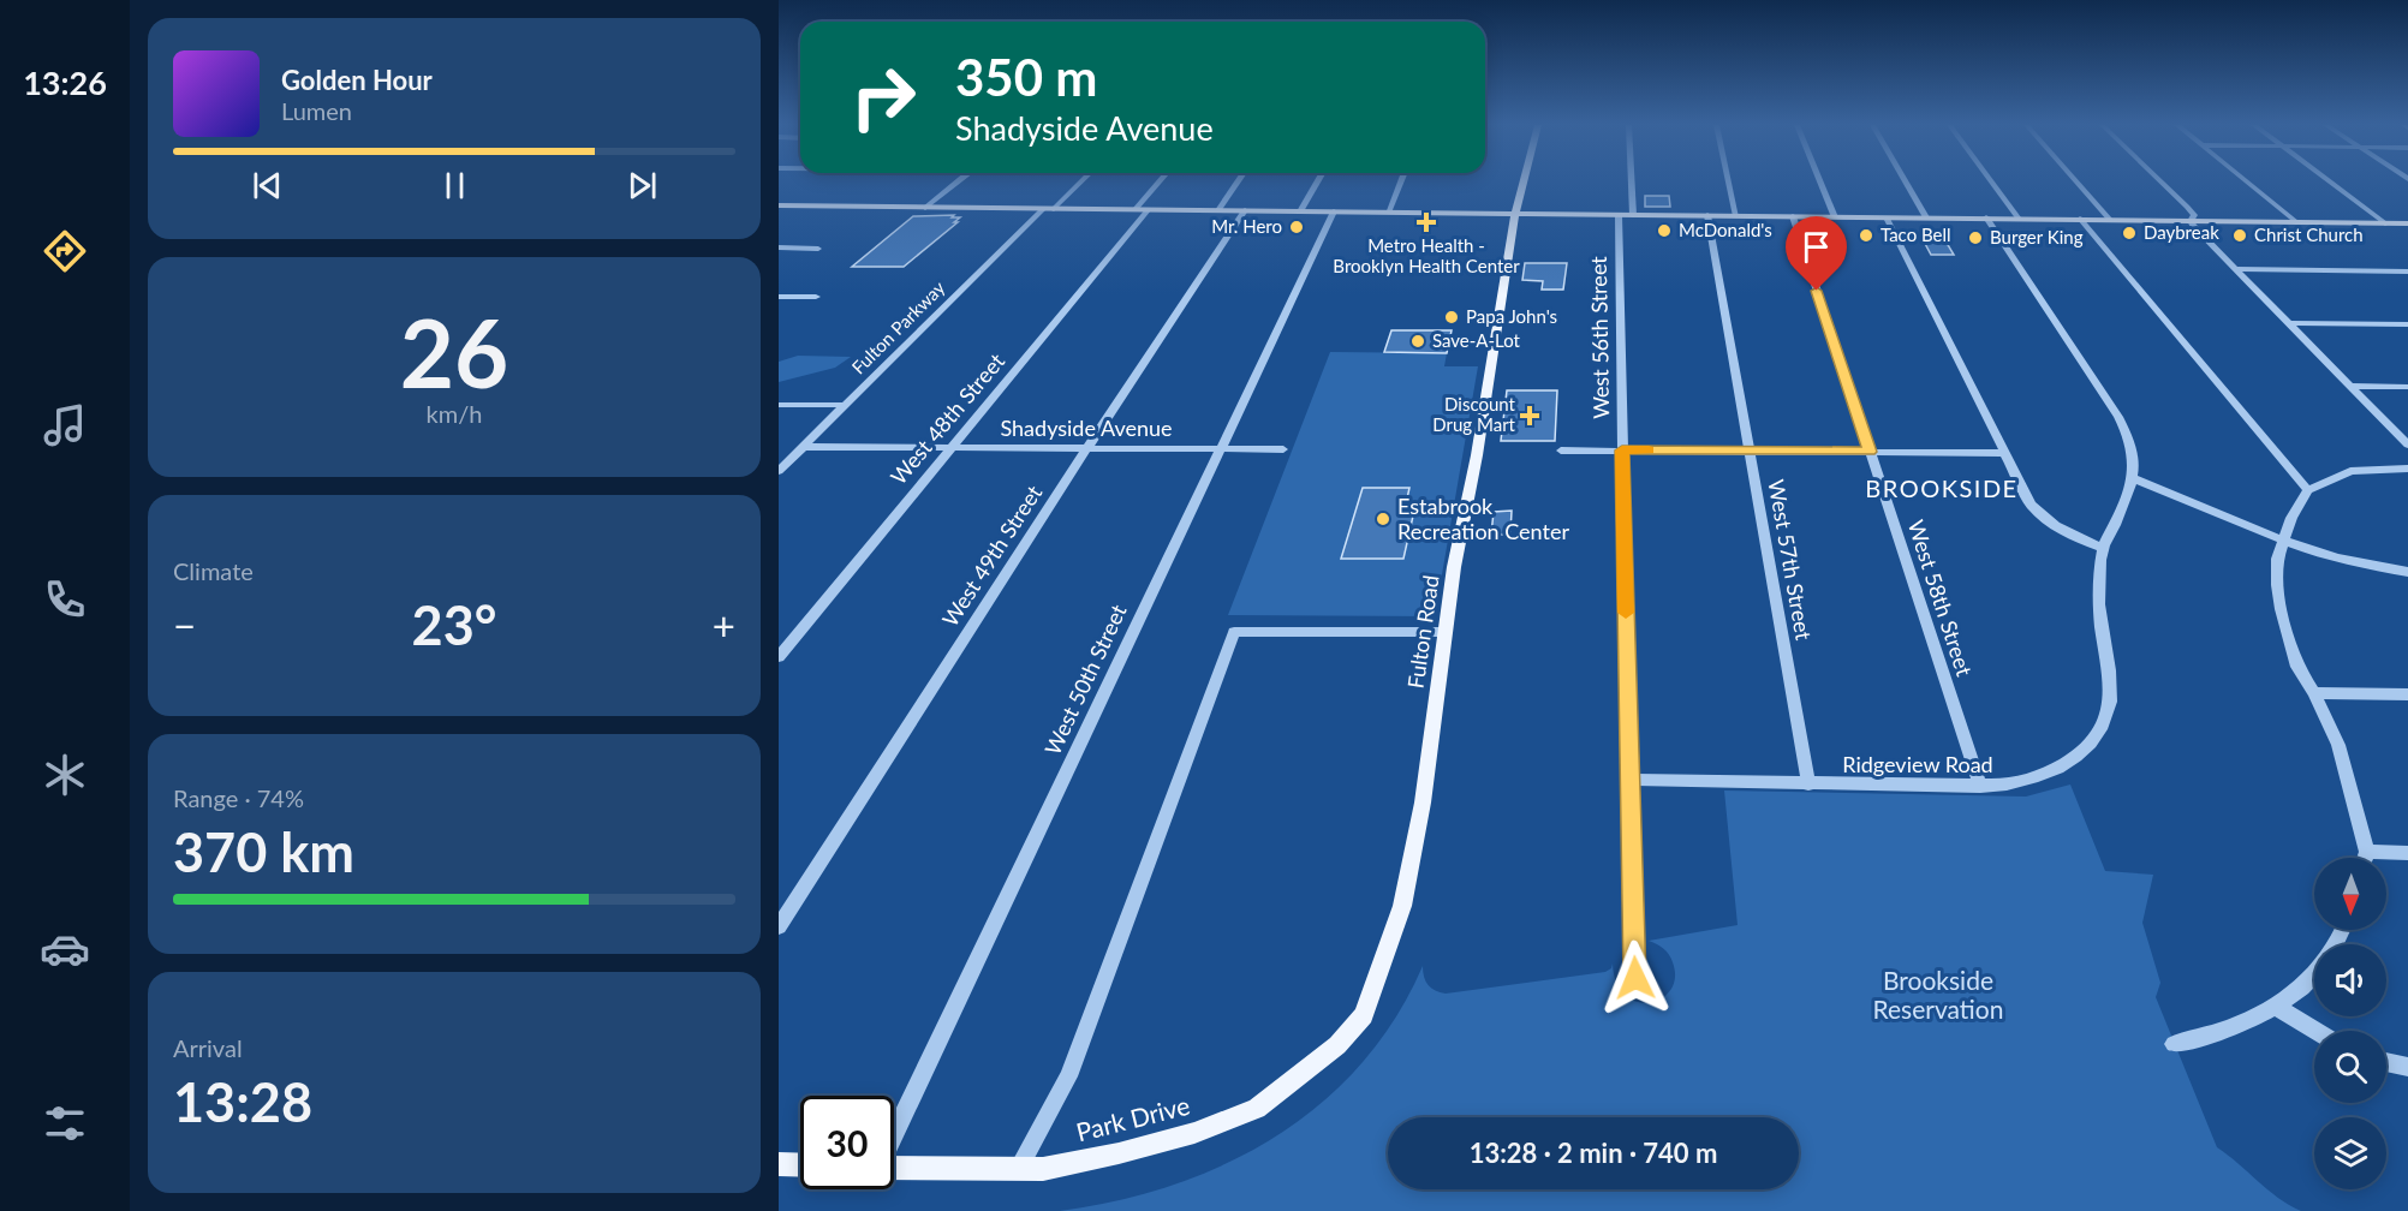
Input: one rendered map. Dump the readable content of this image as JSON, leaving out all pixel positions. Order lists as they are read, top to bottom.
{
  "streets": {
    "main road": ["Fulton Road", "Park Drive"],
    "street": [
      "Fulton Parkway",
      "West 56th Street",
      "West 48th Street",
      "Shadyside Avenue",
      "West 49th Street",
      "West 57th Street",
      "West 58th Street",
      "West 50th Street",
      "Ridgeview Road"
    ]
  },
  "crossings": [
    ["Fulton Parkway", "Shadyside Avenue"],
    ["West 56th Street", "Ridgeview Road"],
    ["West 48th Street", "Shadyside Avenue"],
    ["Shadyside Avenue", "West 49th Street"],
    ["Shadyside Avenue", "West 50th Street"],
    ["West 57th Street", "Ridgeview Road"],
    ["West 58th Street", "Ridgeview Road"],
    ["Fulton Road", "Park Drive"]
  ],
  "districts": ["BROOKSIDE"],
  "parks": ["Brookside Reservation"],
  "places": {
    "health": ["Metro Health - Brooklyn Health Center", "Discount Drug Mart"],
    "other": [
      "Mr. Hero",
      "McDonald's",
      "Daybreak",
      "Taco Bell",
      "Christ Church",
      "Burger King",
      "Papa John's",
      "Save-A-Lot",
      "Estabrook Recreation Center"
    ]
  },
  "north": "bottom",
  "page": {
    "tabs": "13:26",
    "turn": ["350 m", "Shadyside Avenue"],
    "song": ["Golden Hour", "Lumen"],
    "tile": [
      ["26", "km/h"],
      "Climate",
      ["Range · 74%", "370 km"],
      ["Arrival", "13:28"]
    ],
    "heat": ["−", "23°", "+"],
    "limit": "30",
    "trip": "13:28 · 2 min · 740 m"
  }
}
